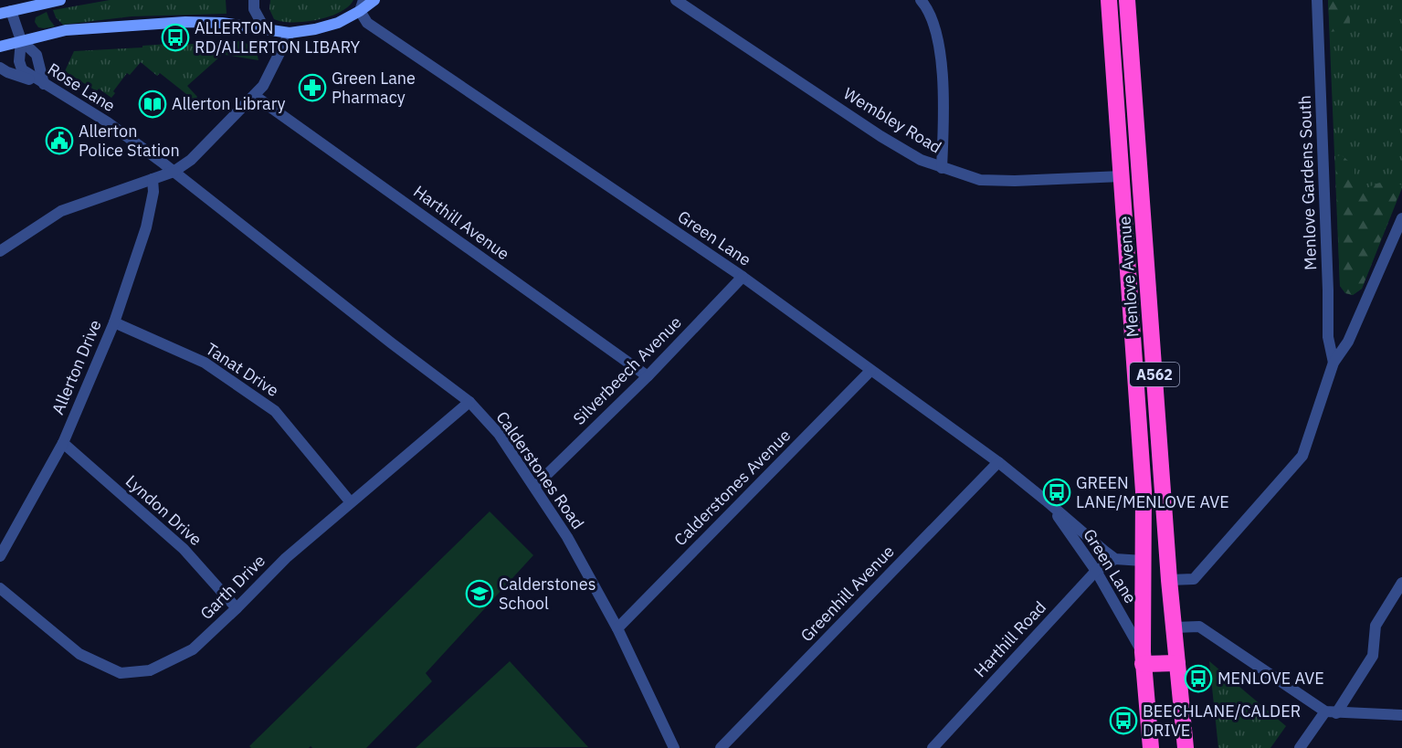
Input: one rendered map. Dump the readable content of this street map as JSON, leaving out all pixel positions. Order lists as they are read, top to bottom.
{
  "streets": {
    "highway": ["Menlove Avenue", "A562"],
    "street": [
      "Rose Lane",
      "Wembley Road",
      "Menlove Gardens South",
      "Harthill Avenue",
      "Green Lane",
      "Allerton Drive",
      "Tanat Drive",
      "Silverbeech Avenue",
      "Calderstones Road",
      "Calderstones Avenue",
      "Lyndon Drive",
      "Garth Drive",
      "Greenhill Avenue",
      "Harthill Road"
    ]
  },
  "crossings": [
    ["Rose Lane", "Calderstones Road"],
    ["Wembley Road", "Menlove Avenue"],
    ["Harthill Avenue", "Silverbeech Avenue"],
    ["Green Lane", "Menlove Avenue"],
    ["Green Lane", "Silverbeech Avenue"],
    ["Green Lane", "Calderstones Avenue"],
    ["Green Lane", "Greenhill Avenue"],
    ["Green Lane", "Harthill Road"],
    ["Allerton Drive", "Tanat Drive"],
    ["Allerton Drive", "Lyndon Drive"],
    ["Tanat Drive", "Garth Drive"],
    ["Silverbeech Avenue", "Calderstones Road"],
    ["Calderstones Road", "Calderstones Avenue"],
    ["Calderstones Road", "Garth Drive"],
    ["Lyndon Drive", "Garth Drive"]
  ],
  "places": {
    "bus stop": [
      "ALLERTON RD/ALLERTON LIBARY",
      "GREEN LANE/MENLOVE AVE",
      "MENLOVE AVE",
      "BEECHLANE/CALDER DRIVE"
    ],
    "pharmacy": ["Green Lane Pharmacy"],
    "library": ["Allerton Library"],
    "public building": ["Allerton Police Station"],
    "school or university": ["Calderstones School"]
  }
}
